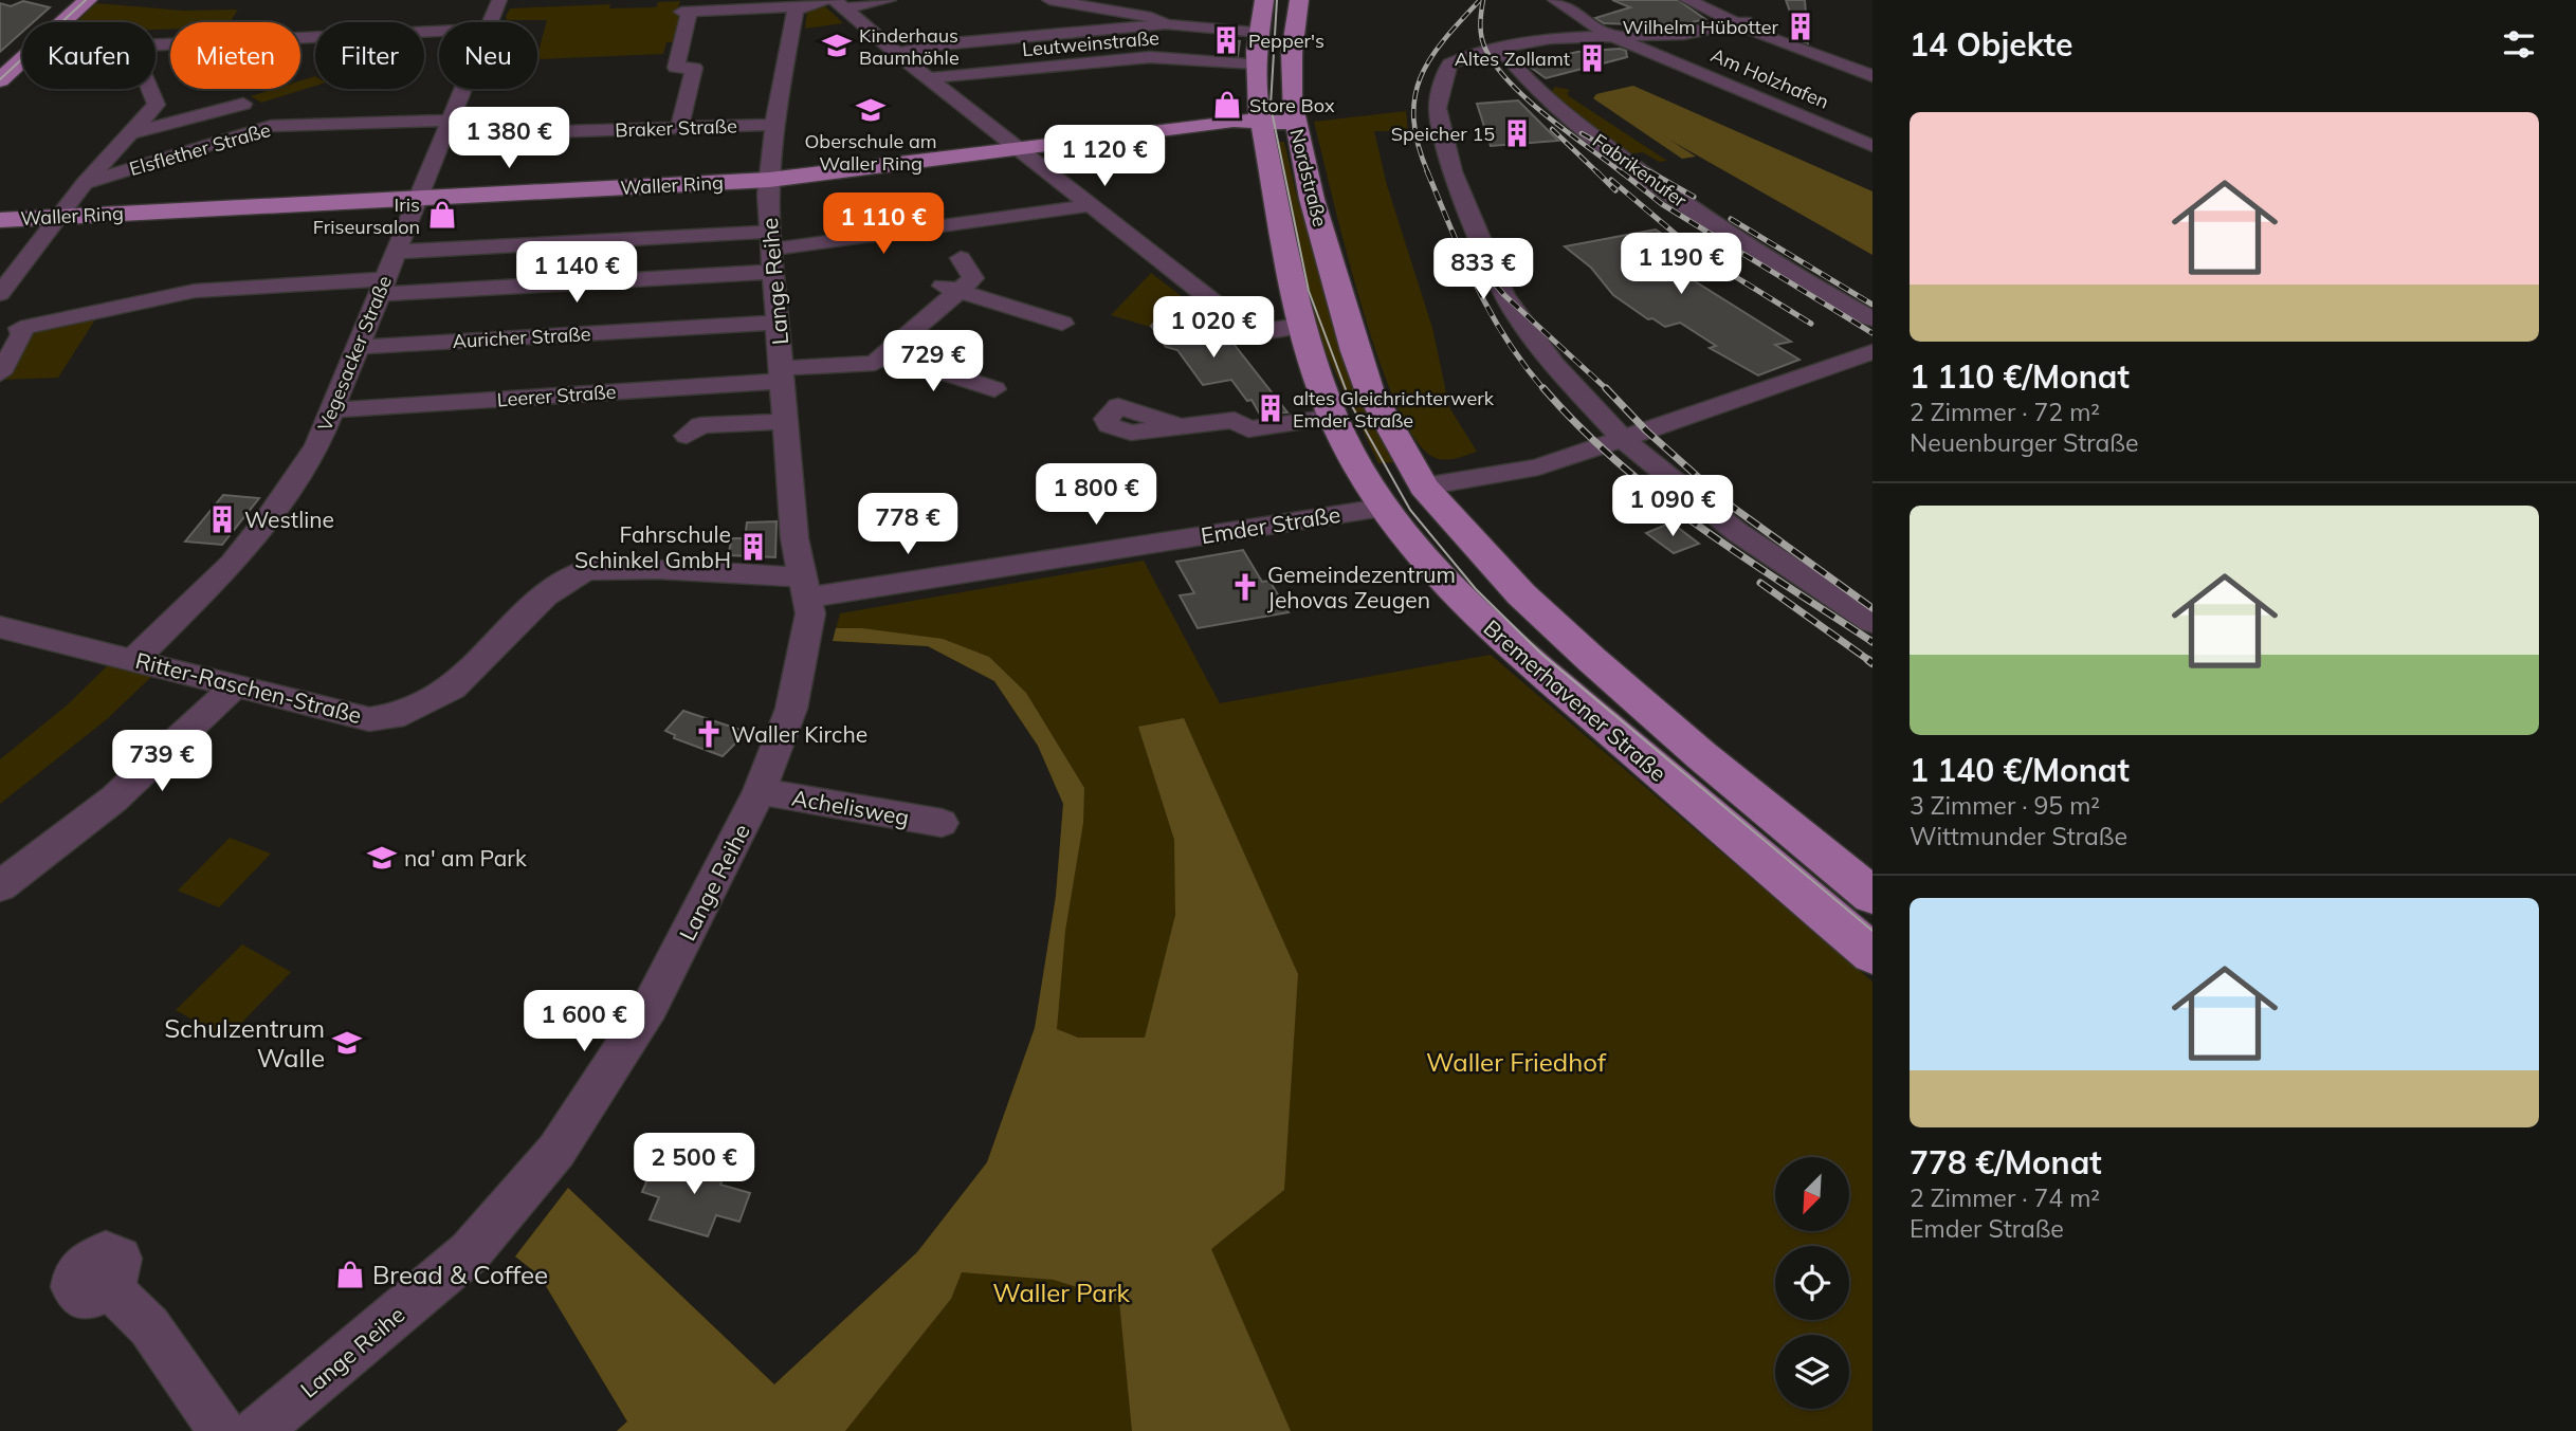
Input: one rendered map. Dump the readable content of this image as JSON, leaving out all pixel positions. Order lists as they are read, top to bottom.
{
  "streets": {
    "main road": [
      "Nordstraße",
      "Waller Ring",
      "Emder Straße",
      "Bremerhavener Straße"
    ],
    "street": [
      "Leutweinstraße",
      "Am Holzhafen",
      "Braker Straße",
      "Elsflether Straße",
      "Fabrikenufer",
      "Lange Reihe",
      "Auricher Straße",
      "Vegesacker Straße",
      "Leerer Straße",
      "Ritter-Raschen-Straße",
      "Achelisweg"
    ]
  },
  "crossings": [
    ["Leutweinstraße", "Nordstraße"],
    ["Braker Straße", "Elsflether Straße"],
    ["Braker Straße", "Lange Reihe"],
    ["Braker Straße", "Vegesacker Straße"],
    ["Elsflether Straße", "Vegesacker Straße"],
    ["Nordstraße", "Waller Ring"],
    ["Nordstraße", "Bremerhavener Straße"],
    ["Waller Ring", "Lange Reihe"],
    ["Waller Ring", "Vegesacker Straße"],
    ["Lange Reihe", "Auricher Straße"],
    ["Lange Reihe", "Leerer Straße"],
    ["Lange Reihe", "Emder Straße"],
    ["Lange Reihe", "Ritter-Raschen-Straße"],
    ["Lange Reihe", "Achelisweg"],
    ["Auricher Straße", "Vegesacker Straße"],
    ["Vegesacker Straße", "Leerer Straße"],
    ["Vegesacker Straße", "Ritter-Raschen-Straße"],
    ["Emder Straße", "Ritter-Raschen-Straße"],
    ["Emder Straße", "Bremerhavener Straße"]
  ],
  "parks": ["Waller Friedhof", "Waller Park"],
  "places": {
    "building": [
      "Wilhelm Hübotter",
      "Pepper's",
      "Altes Zollamt",
      "Speicher 15",
      "altes Gleichrichterwerk Emder Straße",
      "Westline",
      "Fahrschule Schinkel GmbH"
    ],
    "school or university": [
      "Kinderhaus Baumhöhle",
      "Oberschule am Waller Ring",
      "na' am Park",
      "Schulzentrum Walle"
    ],
    "shop": ["Store Box", "Iris Friseursalon", "Bread & Coffee"],
    "church": ["Gemeindezentrum Jehovas Zeugen", "Waller Kirche"]
  },
  "north": "bottom left",
  "page": {
    "heading": "14 Objekte",
    "chip": [
      "Kaufen",
      "Mieten",
      "Filter",
      "Neu"
    ],
    "list": [
      {
        "name": "1 110 €/Monat",
        "note": "2 Zimmer · 72 m² · Neuenburger Straße"
      },
      {
        "name": "1 140 €/Monat",
        "note": "3 Zimmer · 95 m² · Wittmunder Straße"
      },
      {
        "name": "778 €/Monat",
        "note": "2 Zimmer · 74 m² · Emder Straße"
      }
    ],
    "price": [
      "1 380 €",
      "1 120 €",
      "1 110 €",
      "1 190 €",
      "833 €",
      "1 140 €",
      "1 020 €",
      "729 €",
      "1 800 €",
      "1 090 €",
      "778 €",
      "739 €",
      "1 600 €",
      "2 500 €"
    ]
  }
}
